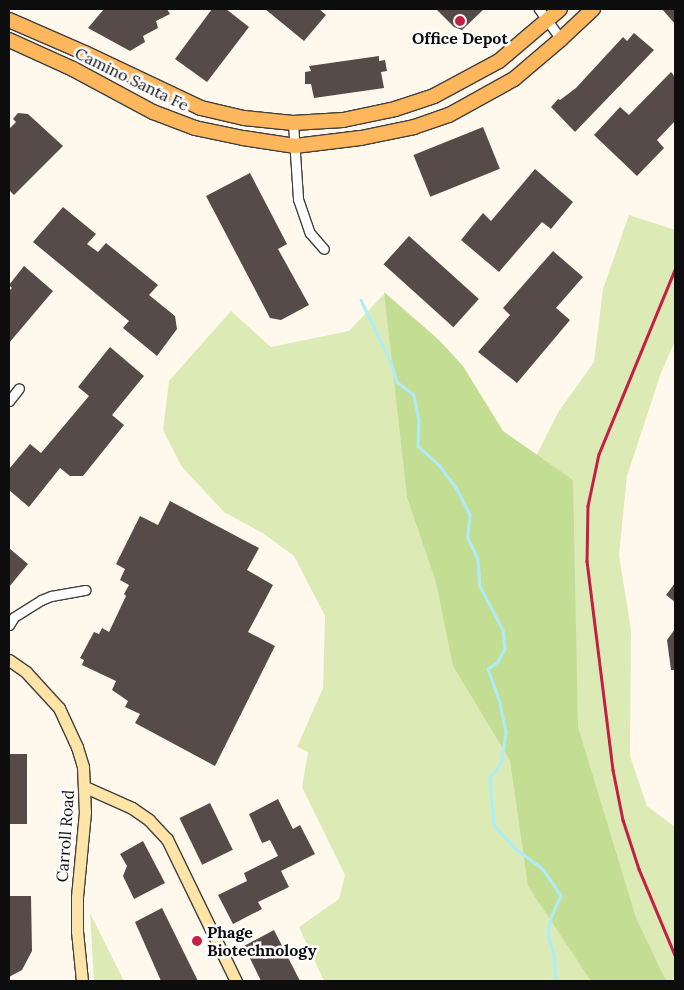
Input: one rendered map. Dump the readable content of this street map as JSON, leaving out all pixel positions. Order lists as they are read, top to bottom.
{
  "streets": {
    "main road": ["Camino Santa Fe", "Carroll Road"]
  },
  "places": ["Office Depot", "Phage Biotechnology"]
}
